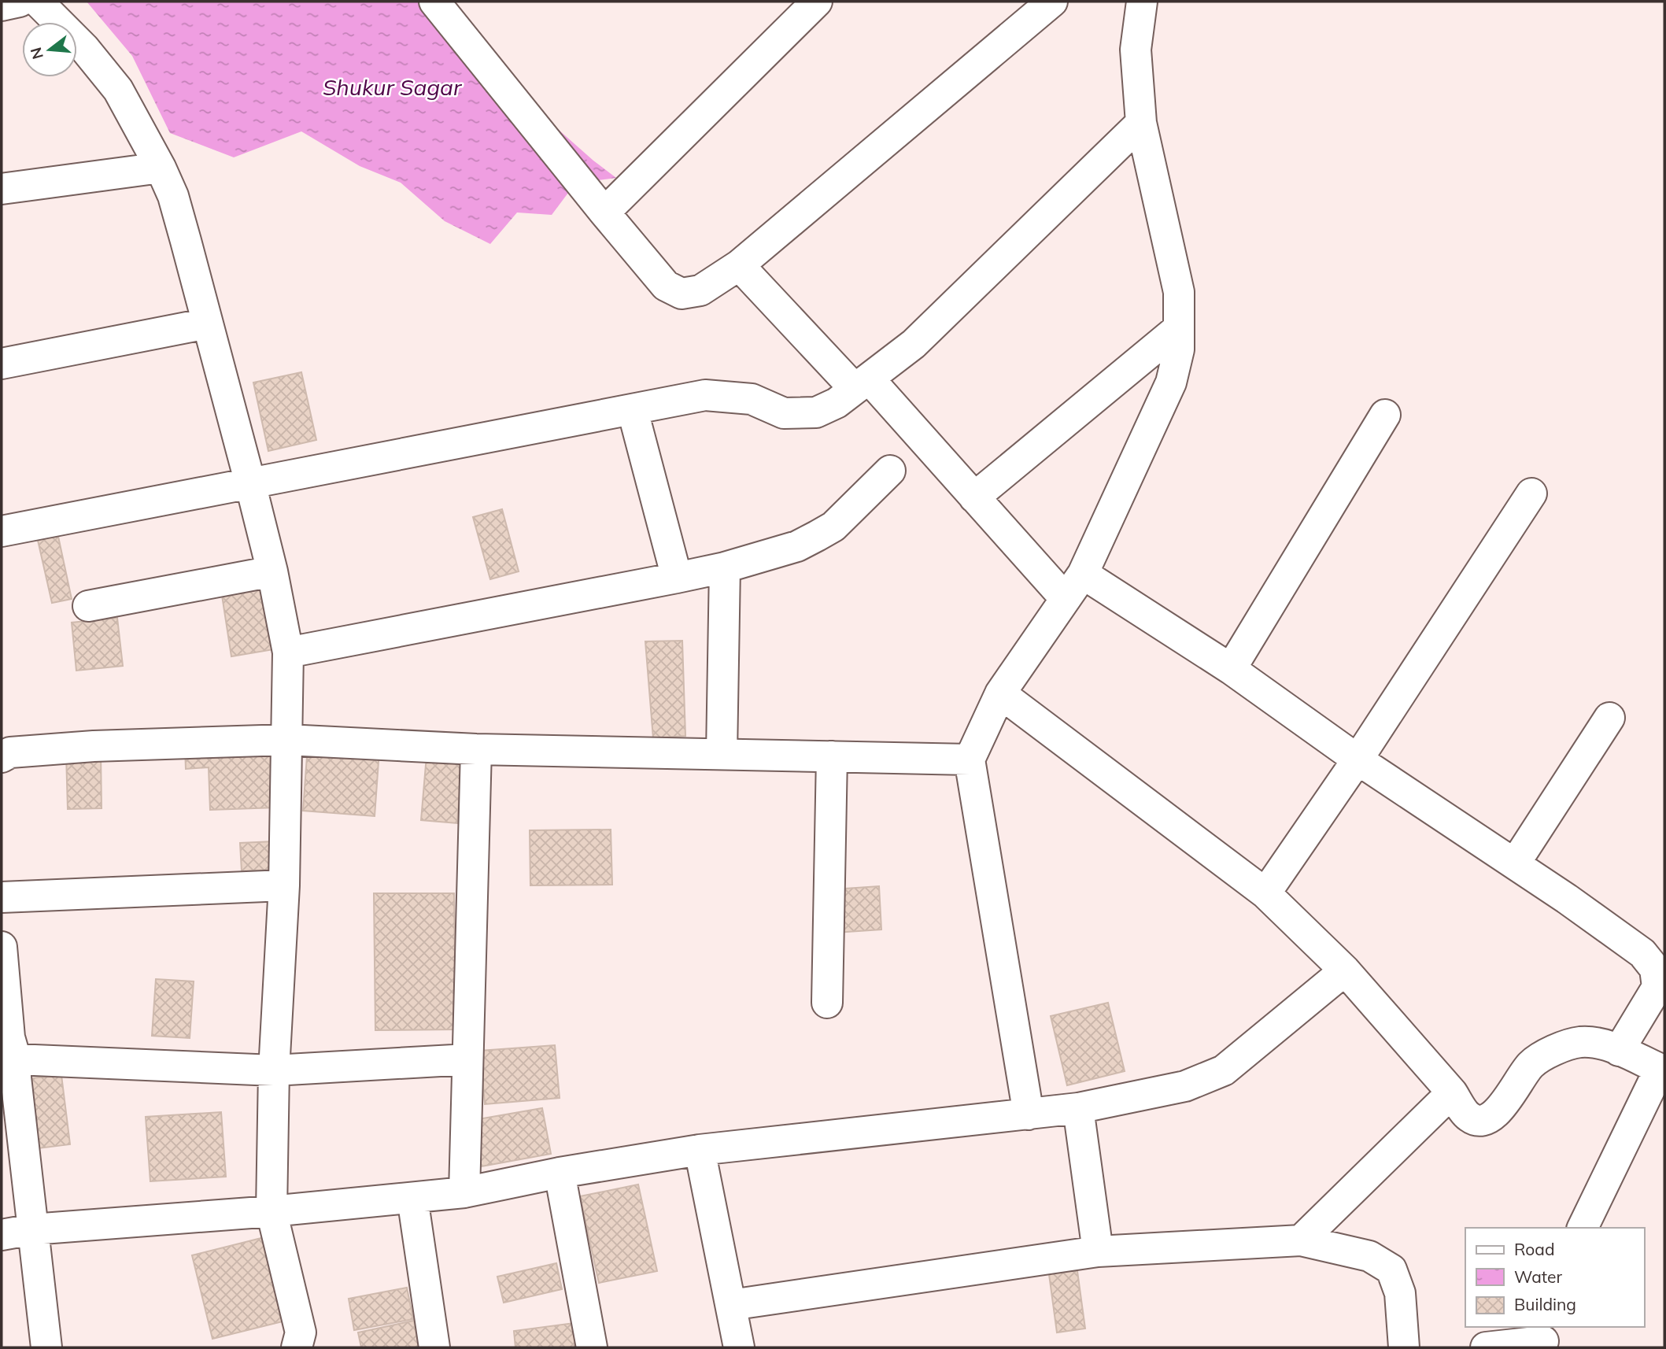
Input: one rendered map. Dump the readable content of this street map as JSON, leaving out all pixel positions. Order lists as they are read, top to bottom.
{
  "water": ["Shukur Sagar"],
  "legend": ["Road", "Water", "Building"],
  "north": "left"
}
